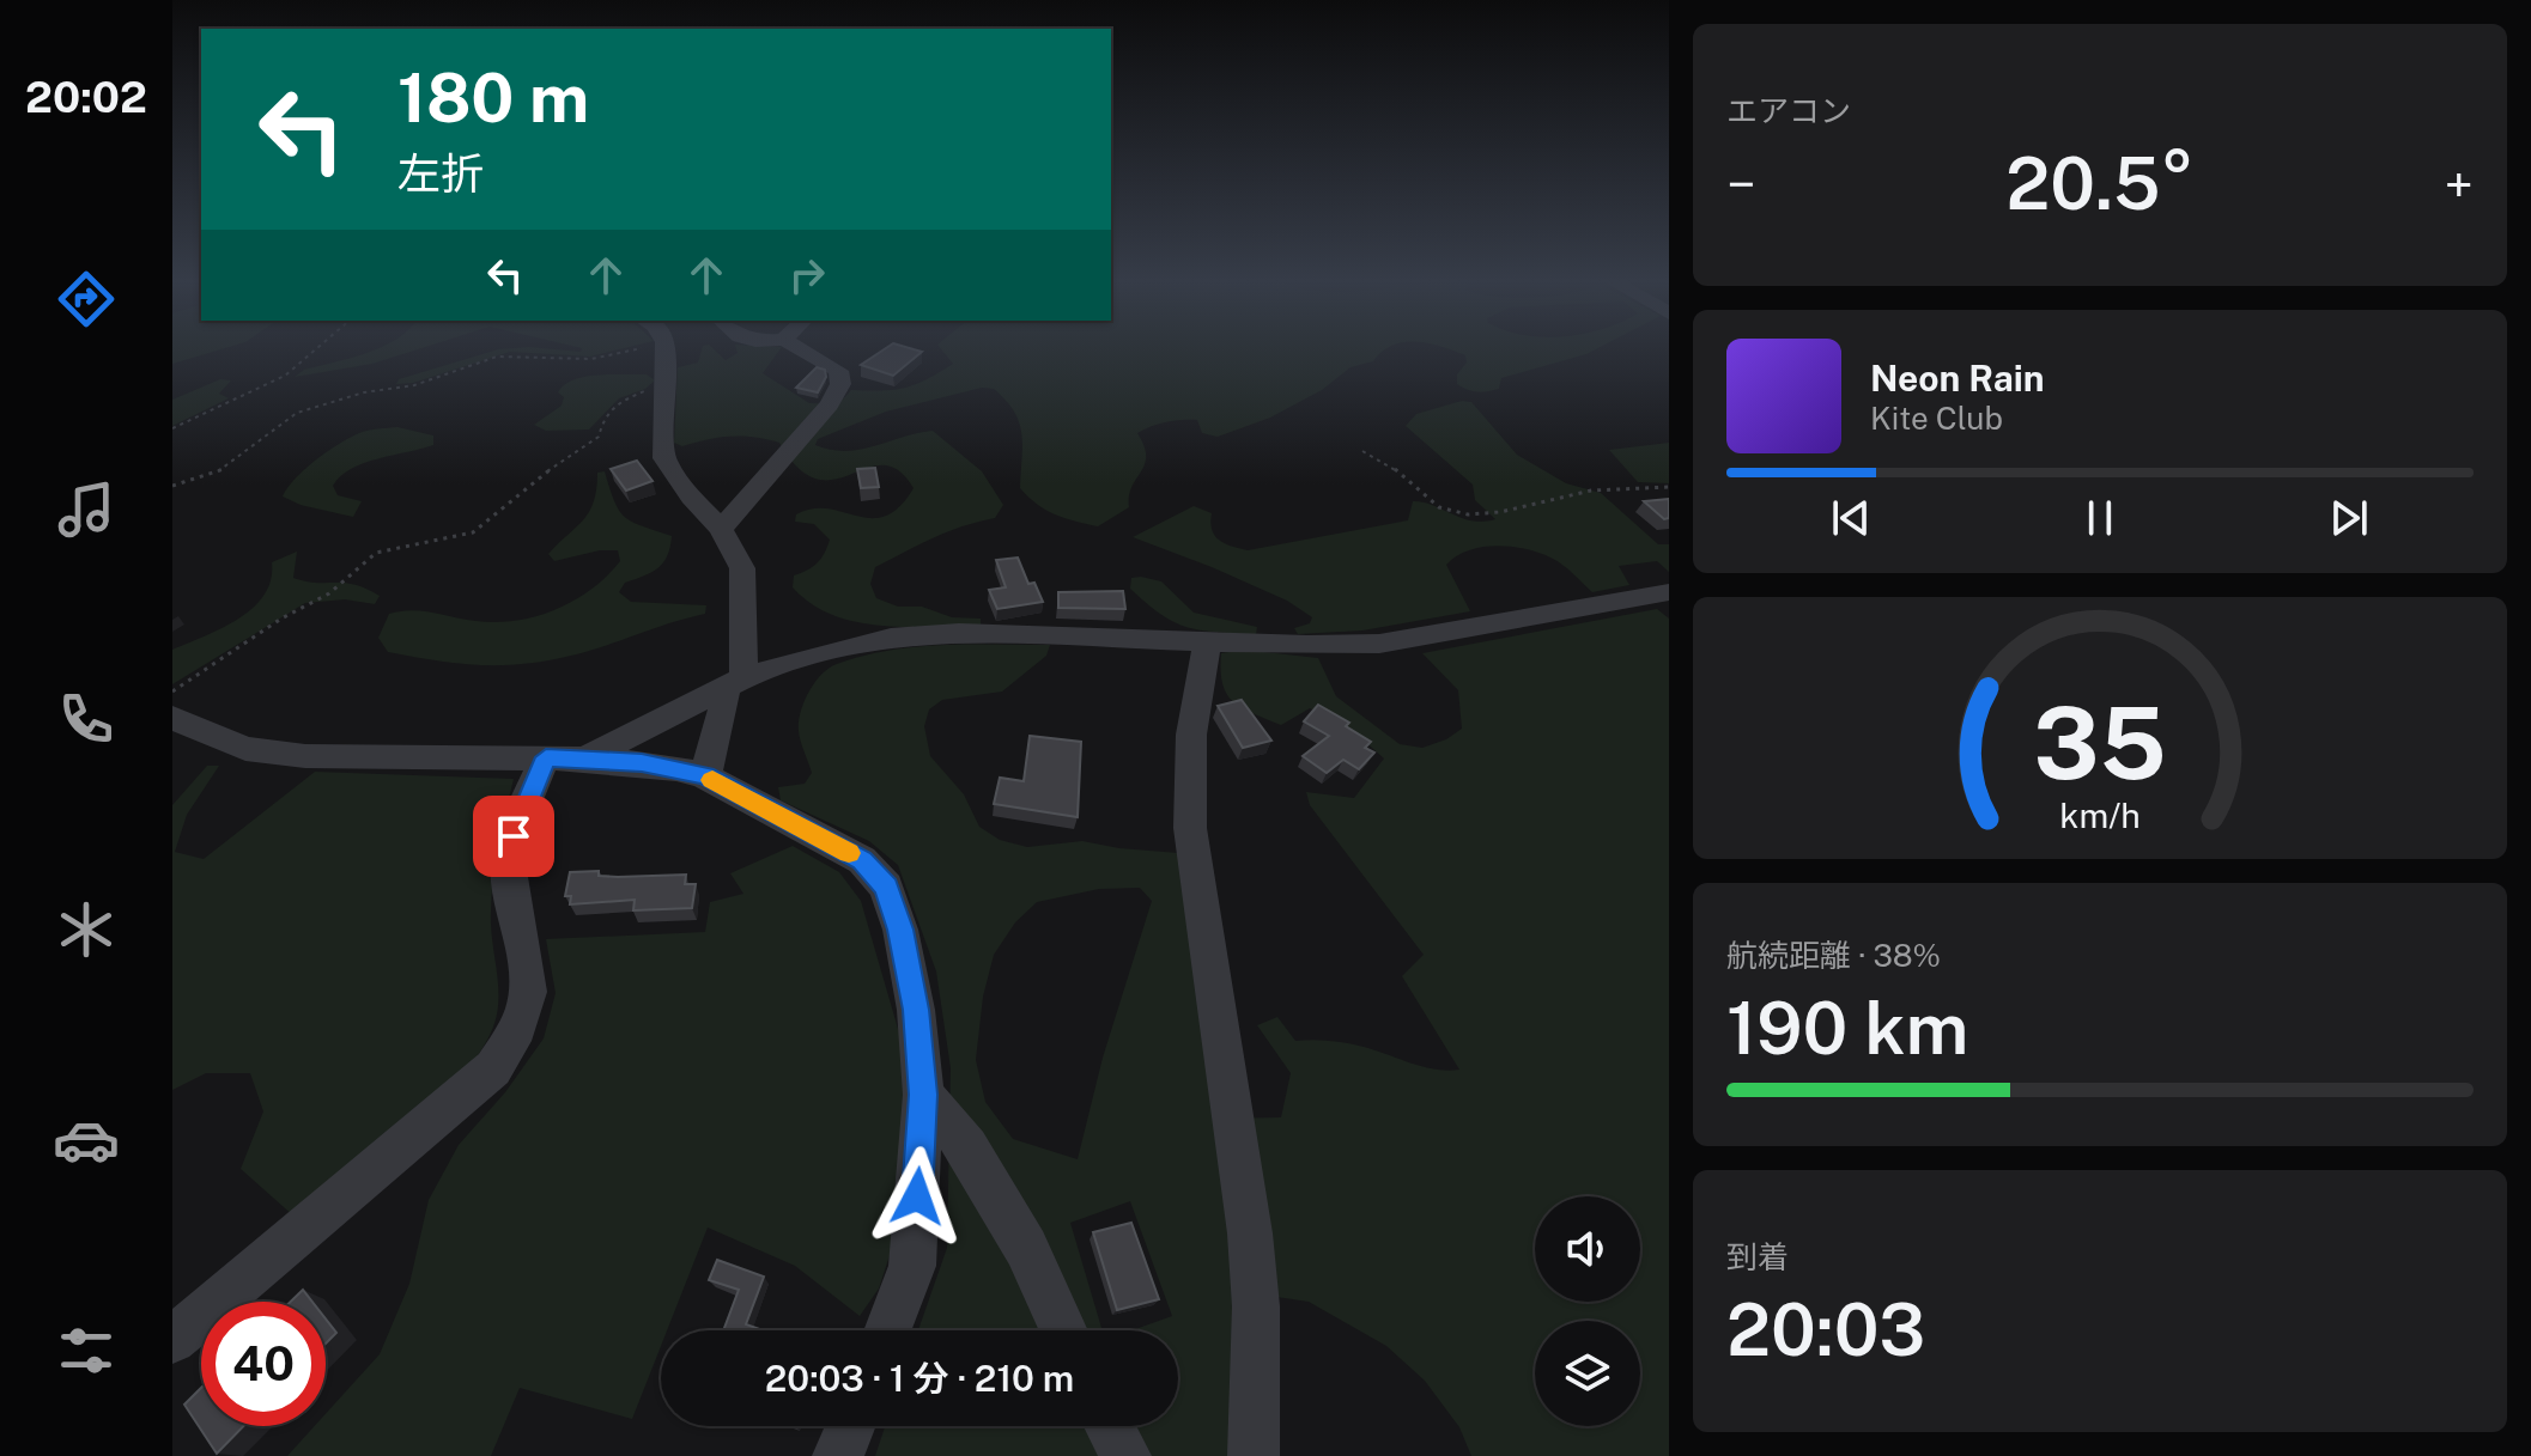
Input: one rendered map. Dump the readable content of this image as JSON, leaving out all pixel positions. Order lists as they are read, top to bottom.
{
  "page": {
    "tabs": "20:02",
    "tile": [
      "エアコン",
      ["航続距離 · 38%", "190 km"],
      ["到着", "20:03"]
    ],
    "turn": ["180 m", "左折"],
    "heat": ["−", "20.5°", "+"],
    "song": ["Neon Rain", "Kite Club"],
    "limit": "40",
    "trip": "20:03 · 1 分 · 210 m",
    "gauge": ["35", "km/h"]
  }
}
